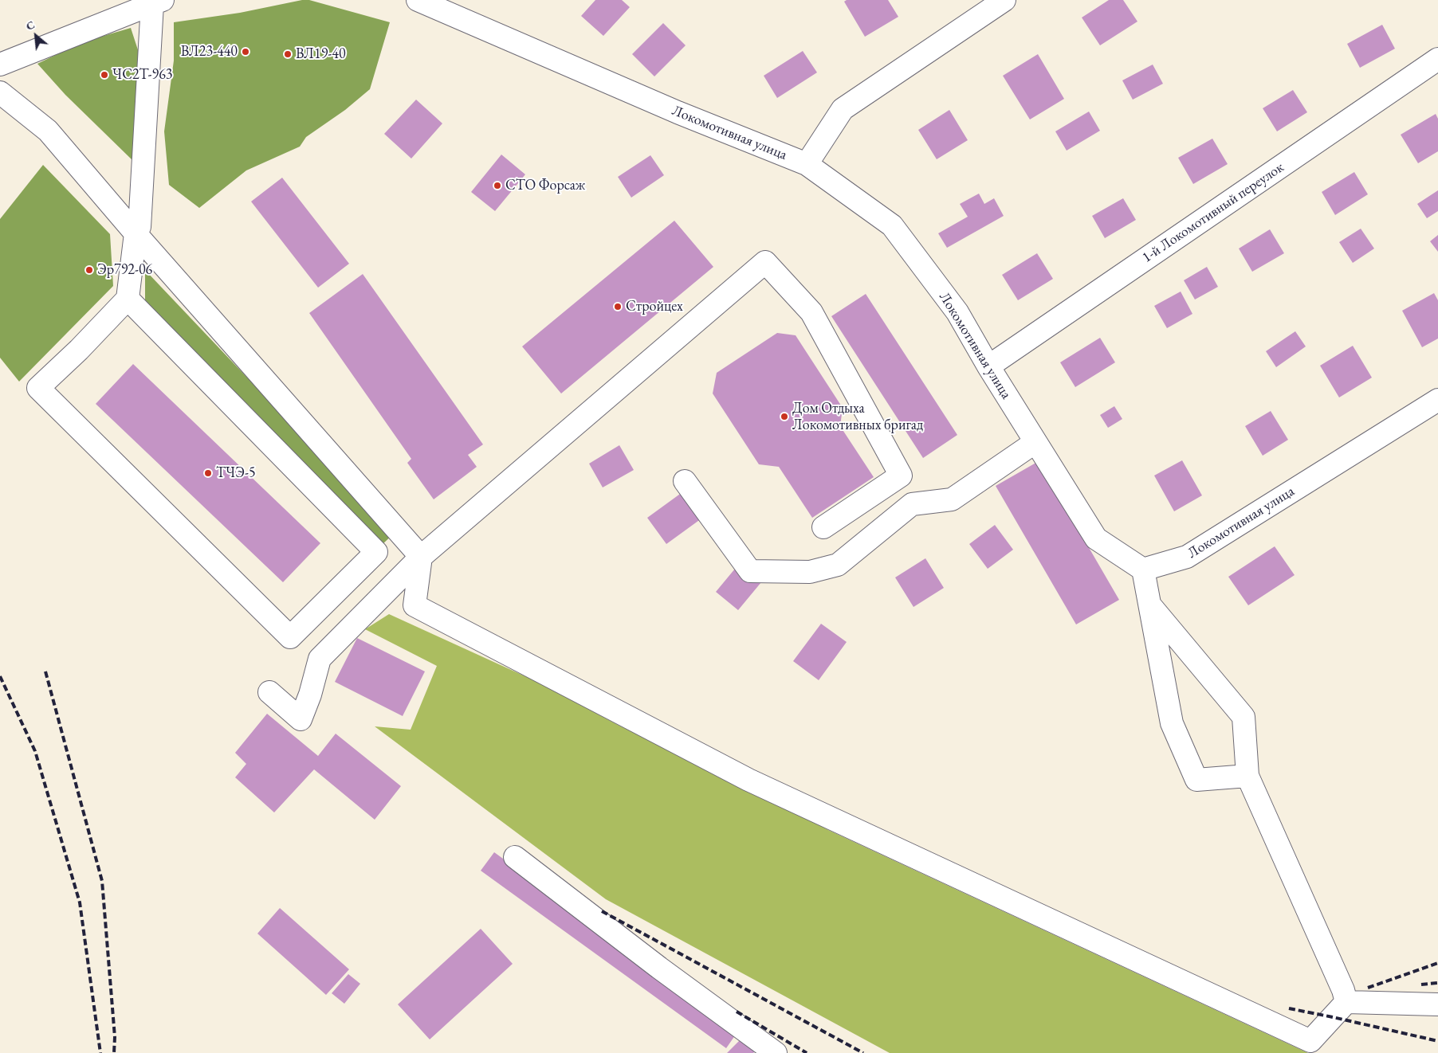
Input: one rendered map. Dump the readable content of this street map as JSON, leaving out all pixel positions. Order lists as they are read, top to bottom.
{
  "streets": {
    "street": ["Локомотивная улица", "1-й Локомотивный переулок"]
  },
  "crossings": [
    ["Локомотивная улица", "1-й Локомотивный переулок"]
  ],
  "places": [
    "ВЛ23-440",
    "ВЛ19-40",
    "ЧС2Т-963",
    "СТО Форсаж",
    "Эр792-06",
    "Стройцех",
    "Дом Отдыха Локомотивных бригад",
    "ТЧЭ-5"
  ],
  "north": "top left"
}
